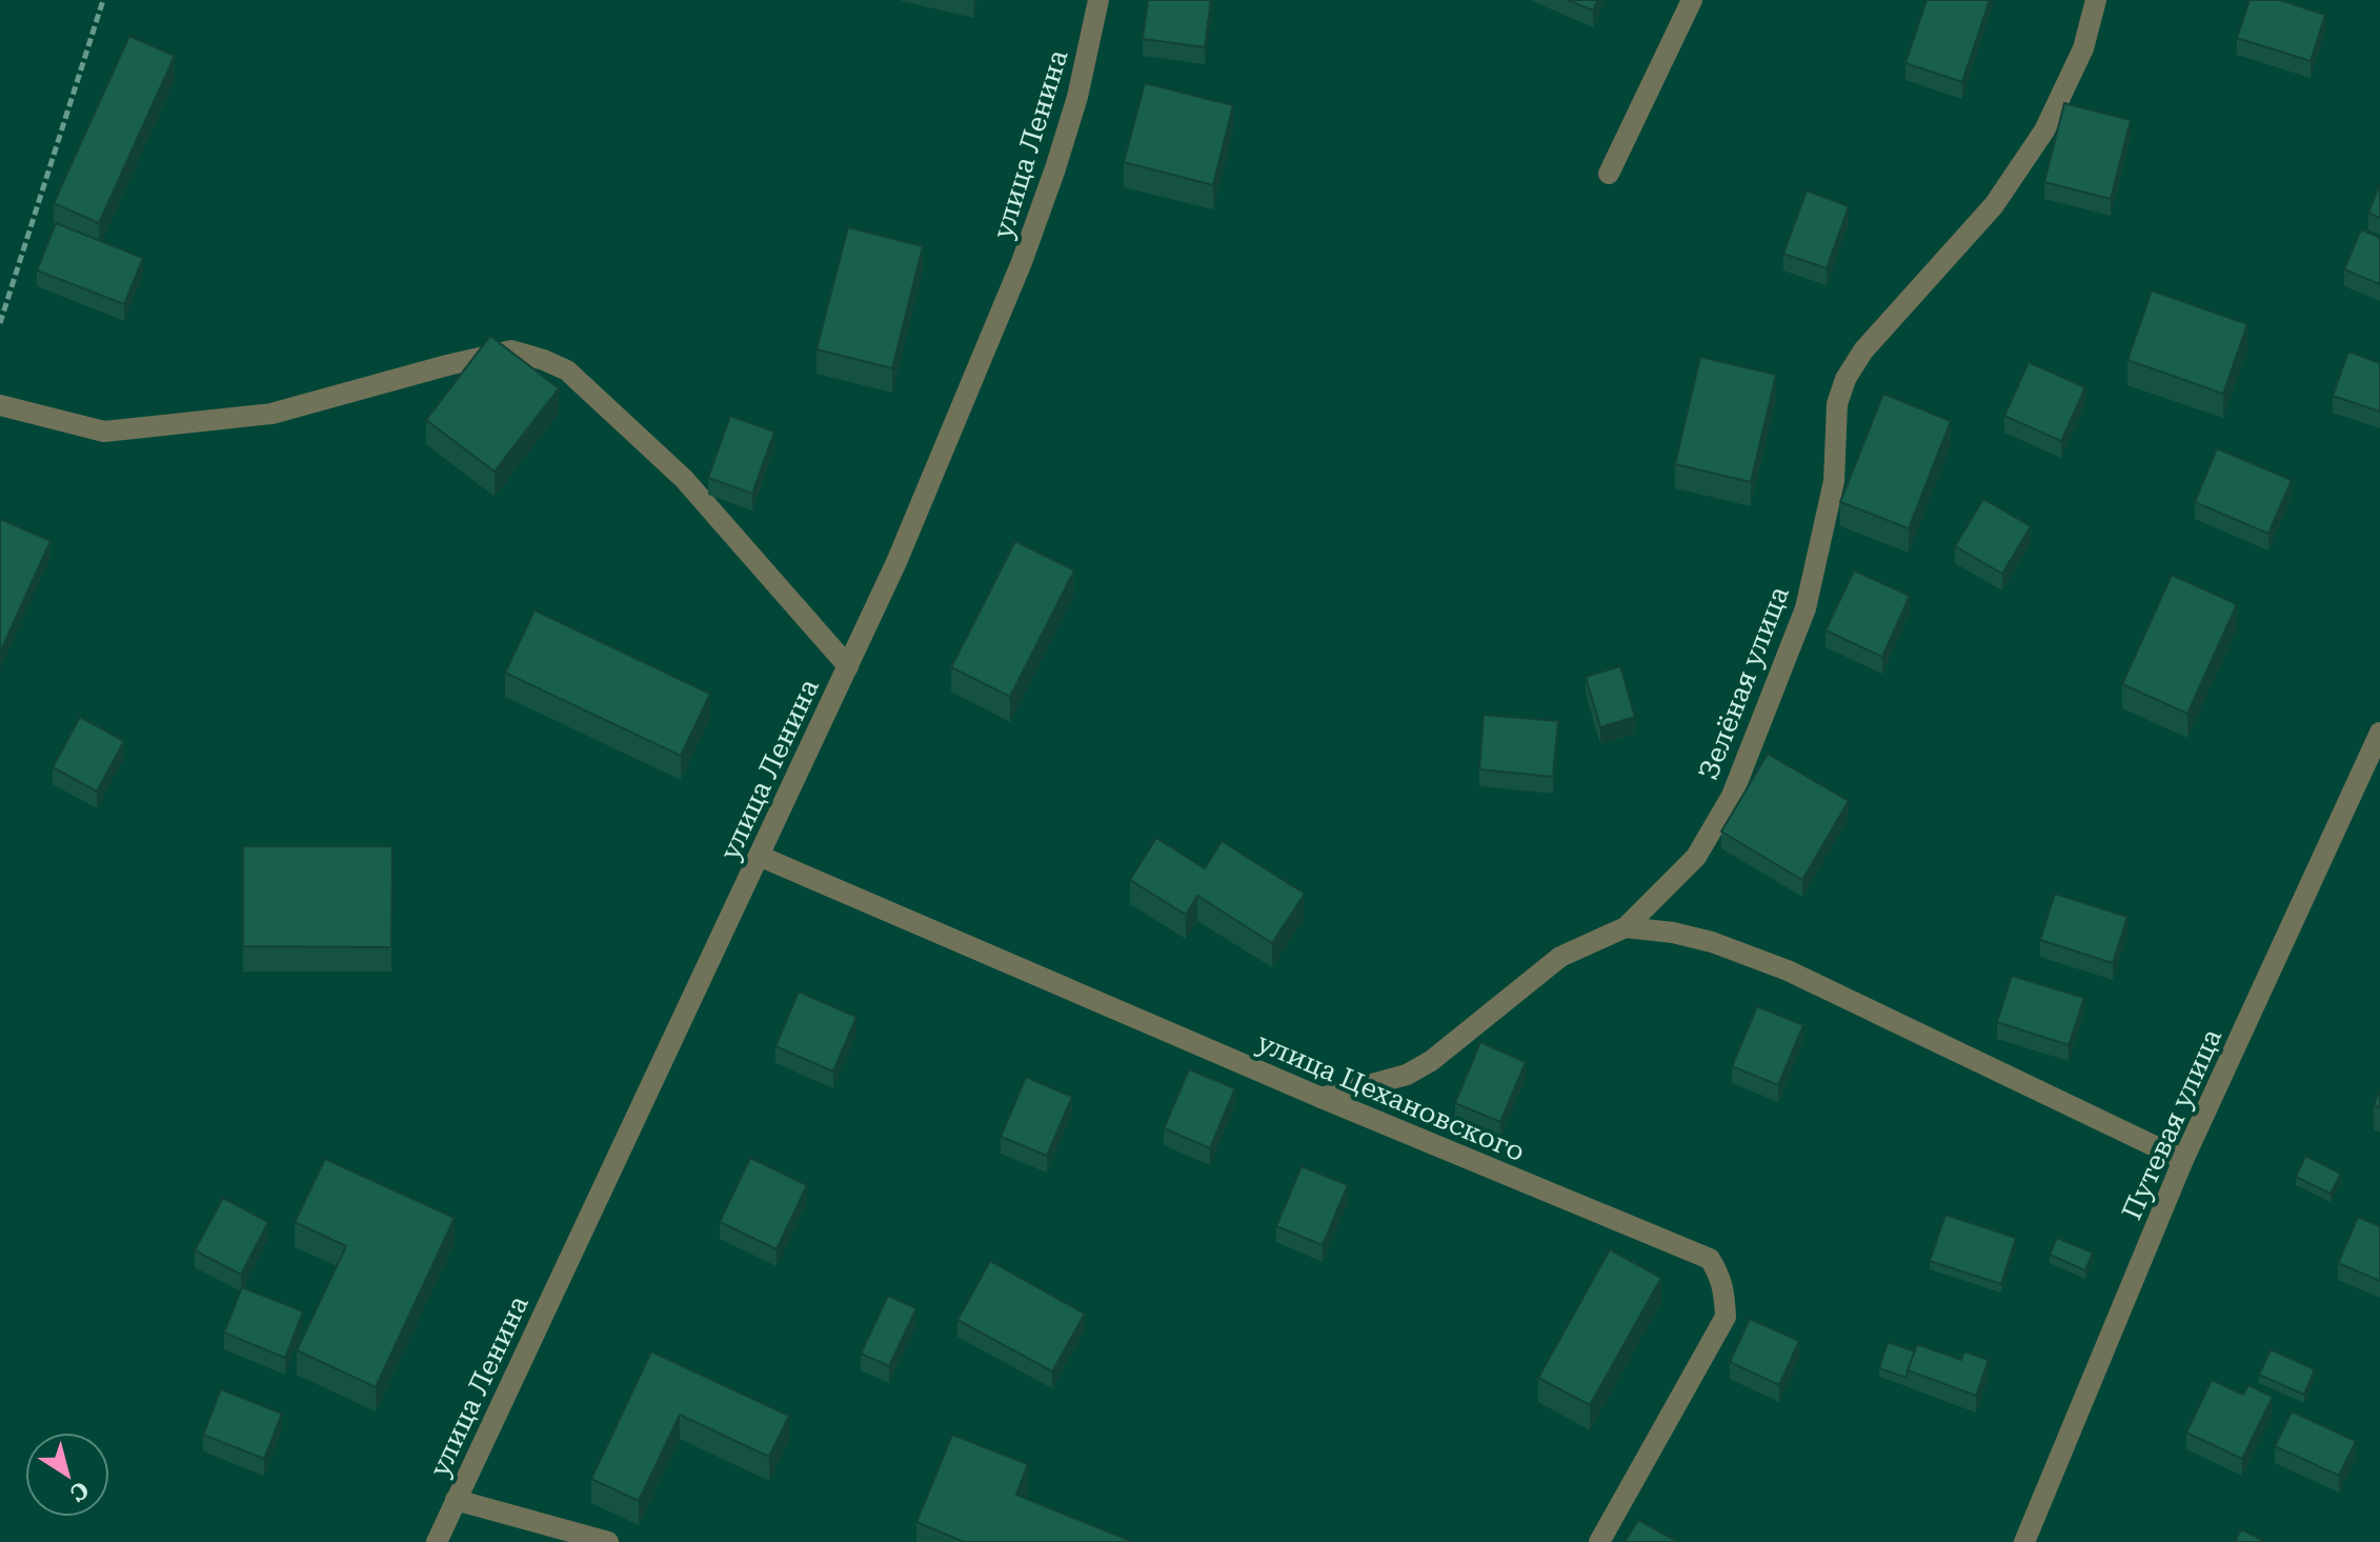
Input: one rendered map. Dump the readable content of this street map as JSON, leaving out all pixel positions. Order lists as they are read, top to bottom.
{
  "streets": {
    "street": [
      "улица Ленина",
      "Зелёная улица",
      "улица Цехановского",
      "Путевая улица"
    ]
  },
  "crossings": [
    ["улица Ленина", "улица Цехановского"],
    ["Зелёная улица", "улица Цехановского"]
  ],
  "north": "bottom right"
}
